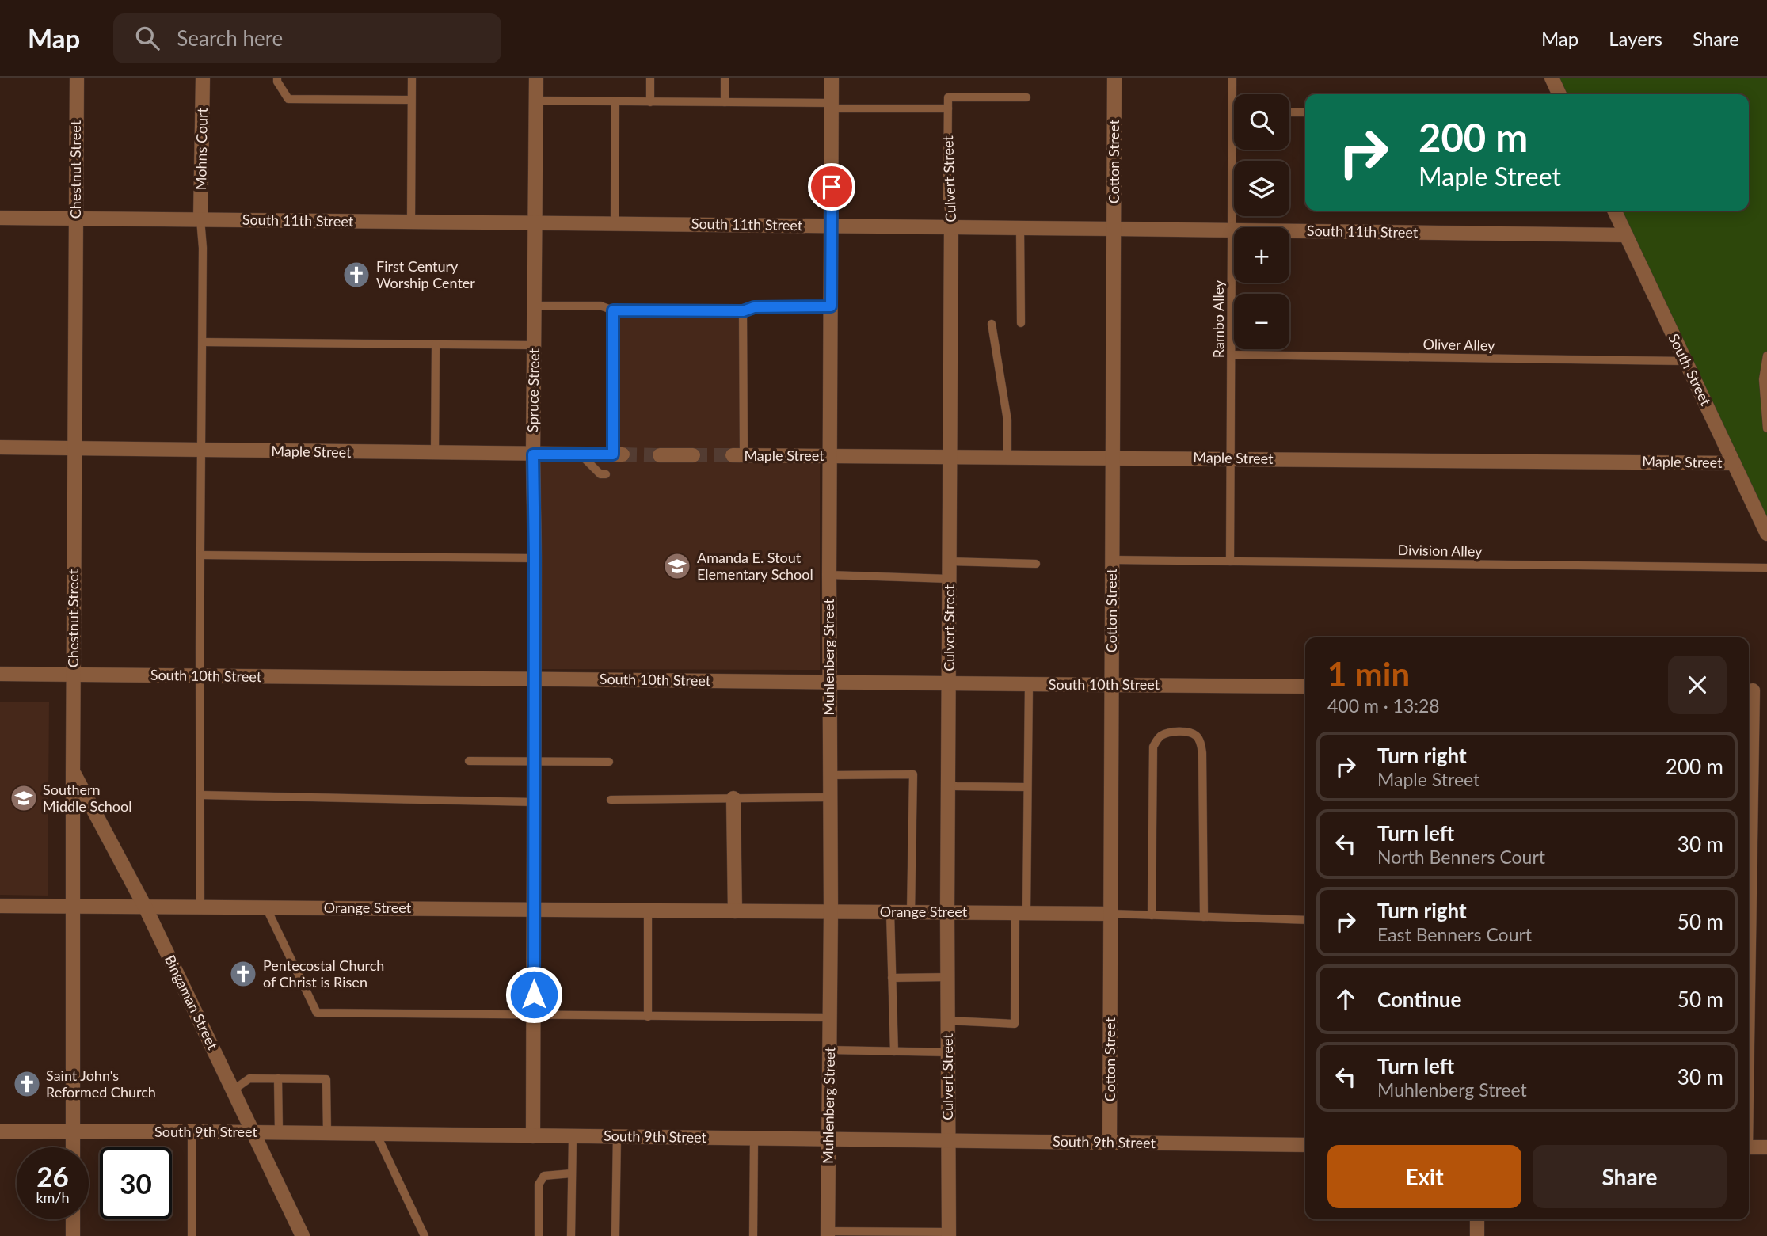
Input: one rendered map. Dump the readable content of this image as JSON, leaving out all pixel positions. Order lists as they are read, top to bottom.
{
  "streets": {
    "street": [
      "Mohns Court",
      "Cotton Street",
      "Chestnut Street",
      "Culvert Street",
      "South 11th Street",
      "South Street",
      "Spruce Street",
      "Maple Street",
      "Muhlenberg Street",
      "South 10th Street",
      "Orange Street",
      "Bingaman Street",
      "South 9th Street"
    ],
    "lane": ["Rambo Alley", "Oliver Alley", "Division Alley"]
  },
  "crossings": [
    ["Mohns Court", "South 11th Street"],
    ["Cotton Street", "South 11th Street"],
    ["Cotton Street", "Maple Street"],
    ["Cotton Street", "Division Alley"],
    ["Cotton Street", "South 10th Street"],
    ["Cotton Street", "Orange Street"],
    ["Cotton Street", "South 9th Street"],
    ["Chestnut Street", "South 11th Street"],
    ["Chestnut Street", "Maple Street"],
    ["Chestnut Street", "South 10th Street"],
    ["Chestnut Street", "Orange Street"],
    ["Chestnut Street", "Bingaman Street"],
    ["Chestnut Street", "South 9th Street"],
    ["Culvert Street", "South 11th Street"],
    ["Culvert Street", "Maple Street"],
    ["Culvert Street", "South 10th Street"],
    ["Culvert Street", "Orange Street"],
    ["Culvert Street", "South 9th Street"],
    ["South 11th Street", "Rambo Alley"],
    ["South 11th Street", "South Street"],
    ["South 11th Street", "Spruce Street"],
    ["South 11th Street", "Muhlenberg Street"],
    ["Rambo Alley", "Oliver Alley"],
    ["Rambo Alley", "Maple Street"],
    ["Rambo Alley", "Division Alley"],
    ["Oliver Alley", "South Street"],
    ["South Street", "Maple Street"],
    ["Spruce Street", "Maple Street"],
    ["Spruce Street", "South 10th Street"],
    ["Spruce Street", "Orange Street"],
    ["Spruce Street", "South 9th Street"],
    ["Maple Street", "Muhlenberg Street"],
    ["Muhlenberg Street", "South 10th Street"],
    ["Muhlenberg Street", "Orange Street"],
    ["Muhlenberg Street", "South 9th Street"],
    ["Orange Street", "Bingaman Street"],
    ["Bingaman Street", "South 9th Street"]
  ],
  "places": {
    "church": ["First Century Worship Center", "Pentecostal Church of Christ is Risen", "Saint John's Reformed Church"],
    "school or university": ["Amanda E. Stout Elementary School", "Southern Middle School"]
  },
  "page": {
    "header": "Map",
    "search": "Search here",
    "nav": ["Map", "Layers", "Share"],
    "map_buttons": ["+", "−"],
    "turn": ["200 m", "Maple Street"],
    "heading": ["1 min", "400 m · 13:28"],
    "list": [
      {
        "name": "Turn right",
        "note": "Maple Street",
        "value": "200 m"
      },
      {
        "name": "Turn left",
        "note": "North Benners Court",
        "value": "30 m"
      },
      {
        "name": "Turn right",
        "note": "East Benners Court",
        "value": "50 m"
      },
      {
        "name": "Continue",
        "value": "50 m"
      },
      {
        "name": "Turn left",
        "note": "Muhlenberg Street",
        "value": "30 m"
      }
    ],
    "buttons": ["Exit", "Share"],
    "speed": "26 km/h",
    "limit": "30"
  }
}
